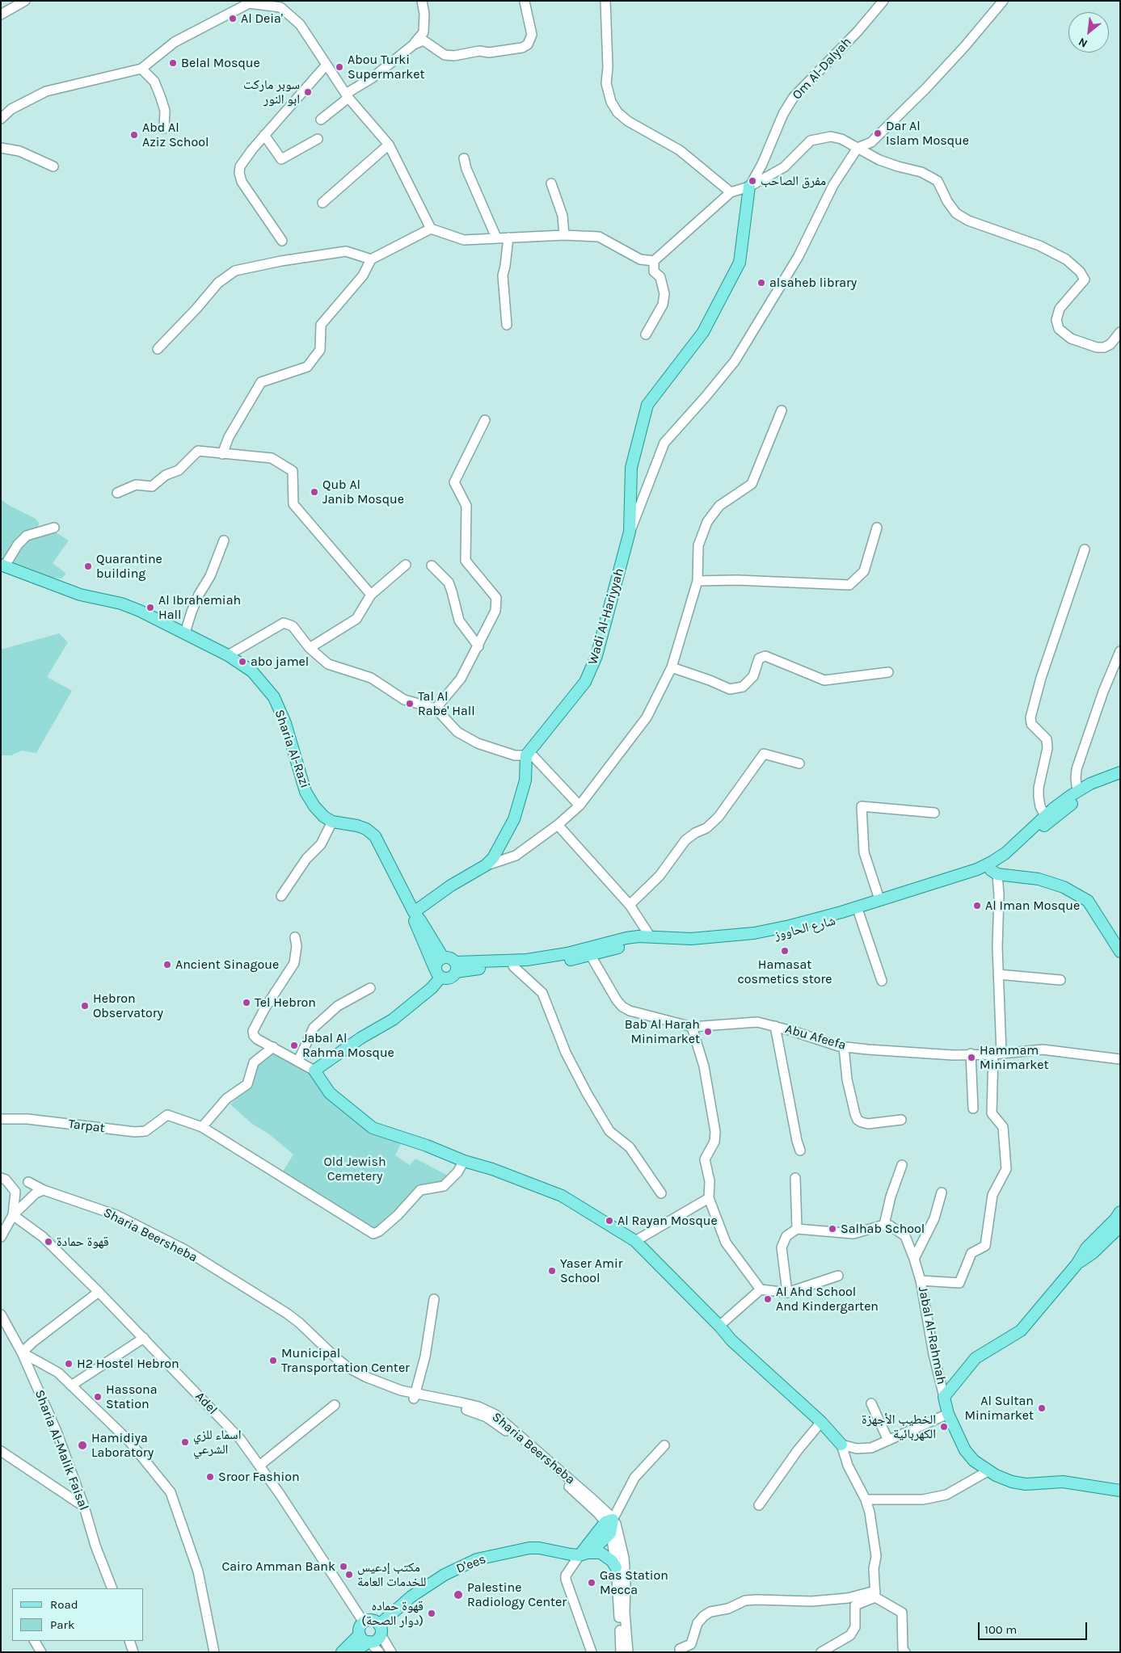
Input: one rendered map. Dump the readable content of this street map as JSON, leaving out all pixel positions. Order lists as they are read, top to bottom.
{
  "streets": {
    "main road": [
      "Wadi Al-Hariyyah",
      "Sharia Al-Razi",
      "شارع الحاووز",
      "Jabal Al-Rahmah",
      "D'ees"
    ],
    "street": [
      "Om Al-Dalyah",
      "Abu Afeefa",
      "Tarpat",
      "Sharia Beersheba",
      "Adel",
      "Sharia Al-Malik Faisal"
    ]
  },
  "crossings": [
    ["Om Al-Dalyah", "Wadi Al-Hariyyah"],
    ["شارع الحاووز", "Abu Afeefa"],
    ["Adel", "D'ees"]
  ],
  "parks": ["Old Jewish Cemetery"],
  "places": [
    "Al Deia'",
    "Belal Mosque",
    "Abou Turki Supermarket",
    "سوبر ماركت ابو النور",
    "Dar Al Islam Mosque",
    "Abd Al Aziz School",
    "مفرق الصاحب",
    "alsaheb library",
    "Qub Al Janib Mosque",
    "Quarantine building",
    "Al Ibrahemiah Hall",
    "abo jamel",
    "Tal Al Rabe' Hall",
    "Al Iman Mosque",
    "Hamasat cosmetics store",
    "Ancient Sinagoue",
    "Tel Hebron",
    "Hebron Observatory",
    "Bab Al Harah Minimarket",
    "Jabal Al Rahma Mosque",
    "Hammam Minimarket",
    "Al Rayan Mosque",
    "Salhab School",
    "قهوة حمادة",
    "Yaser Amir School",
    "Al Ahd School And Kindergarten",
    "Municipal Transportation Center",
    "H2 Hostel Hebron",
    "Hassona Station",
    "Al Sultan Minimarket",
    "الخطيب الأجهزة الكهربائية",
    "اسماء للزي الشرعي",
    "Hamidiya Laboratory",
    "Sroor Fashion",
    "Cairo Amman Bank",
    "مكتب إدعيس للخدمات العامة",
    "Gas Station Mecca",
    "Palestine Radiology Center",
    "قهوة حماده (دوار الصحة)"
  ],
  "legend": ["Road", "Park"],
  "scale_bar": "100 m",
  "north": "bottom left"
}
